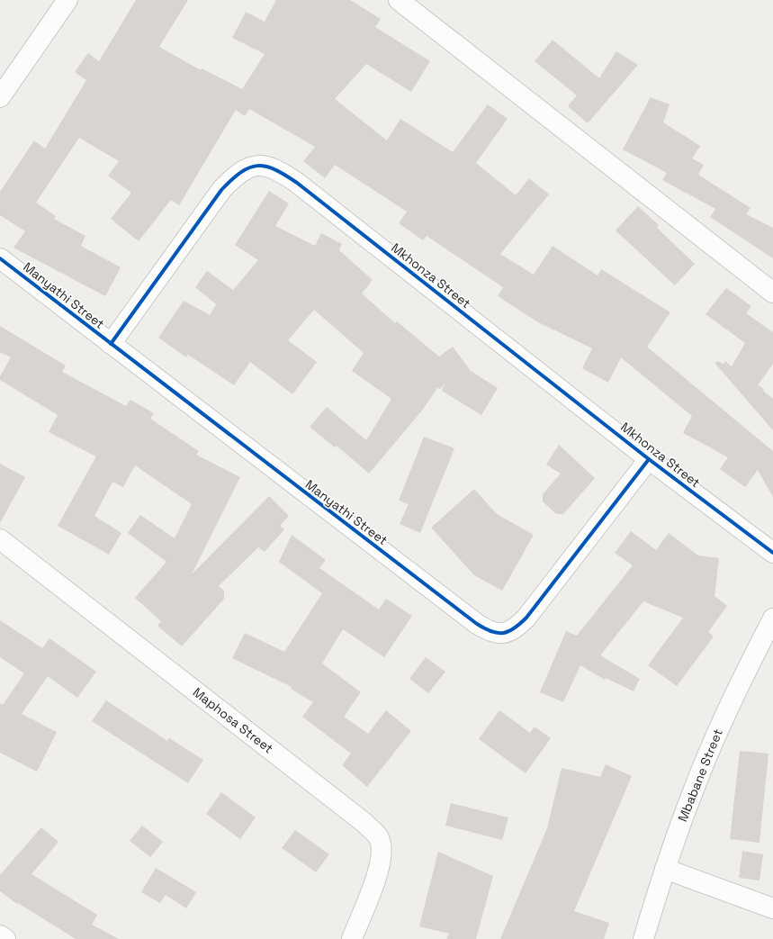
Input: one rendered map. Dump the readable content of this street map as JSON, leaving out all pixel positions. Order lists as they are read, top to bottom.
{
  "streets": {
    "street": [
      "Mkhonza Street",
      "Manyathi Street",
      "Maphosa Street",
      "Mbabane Street"
    ]
  },
  "crossings": [
    ["Mkhonza Street", "Manyathi Street"]
  ]
}
